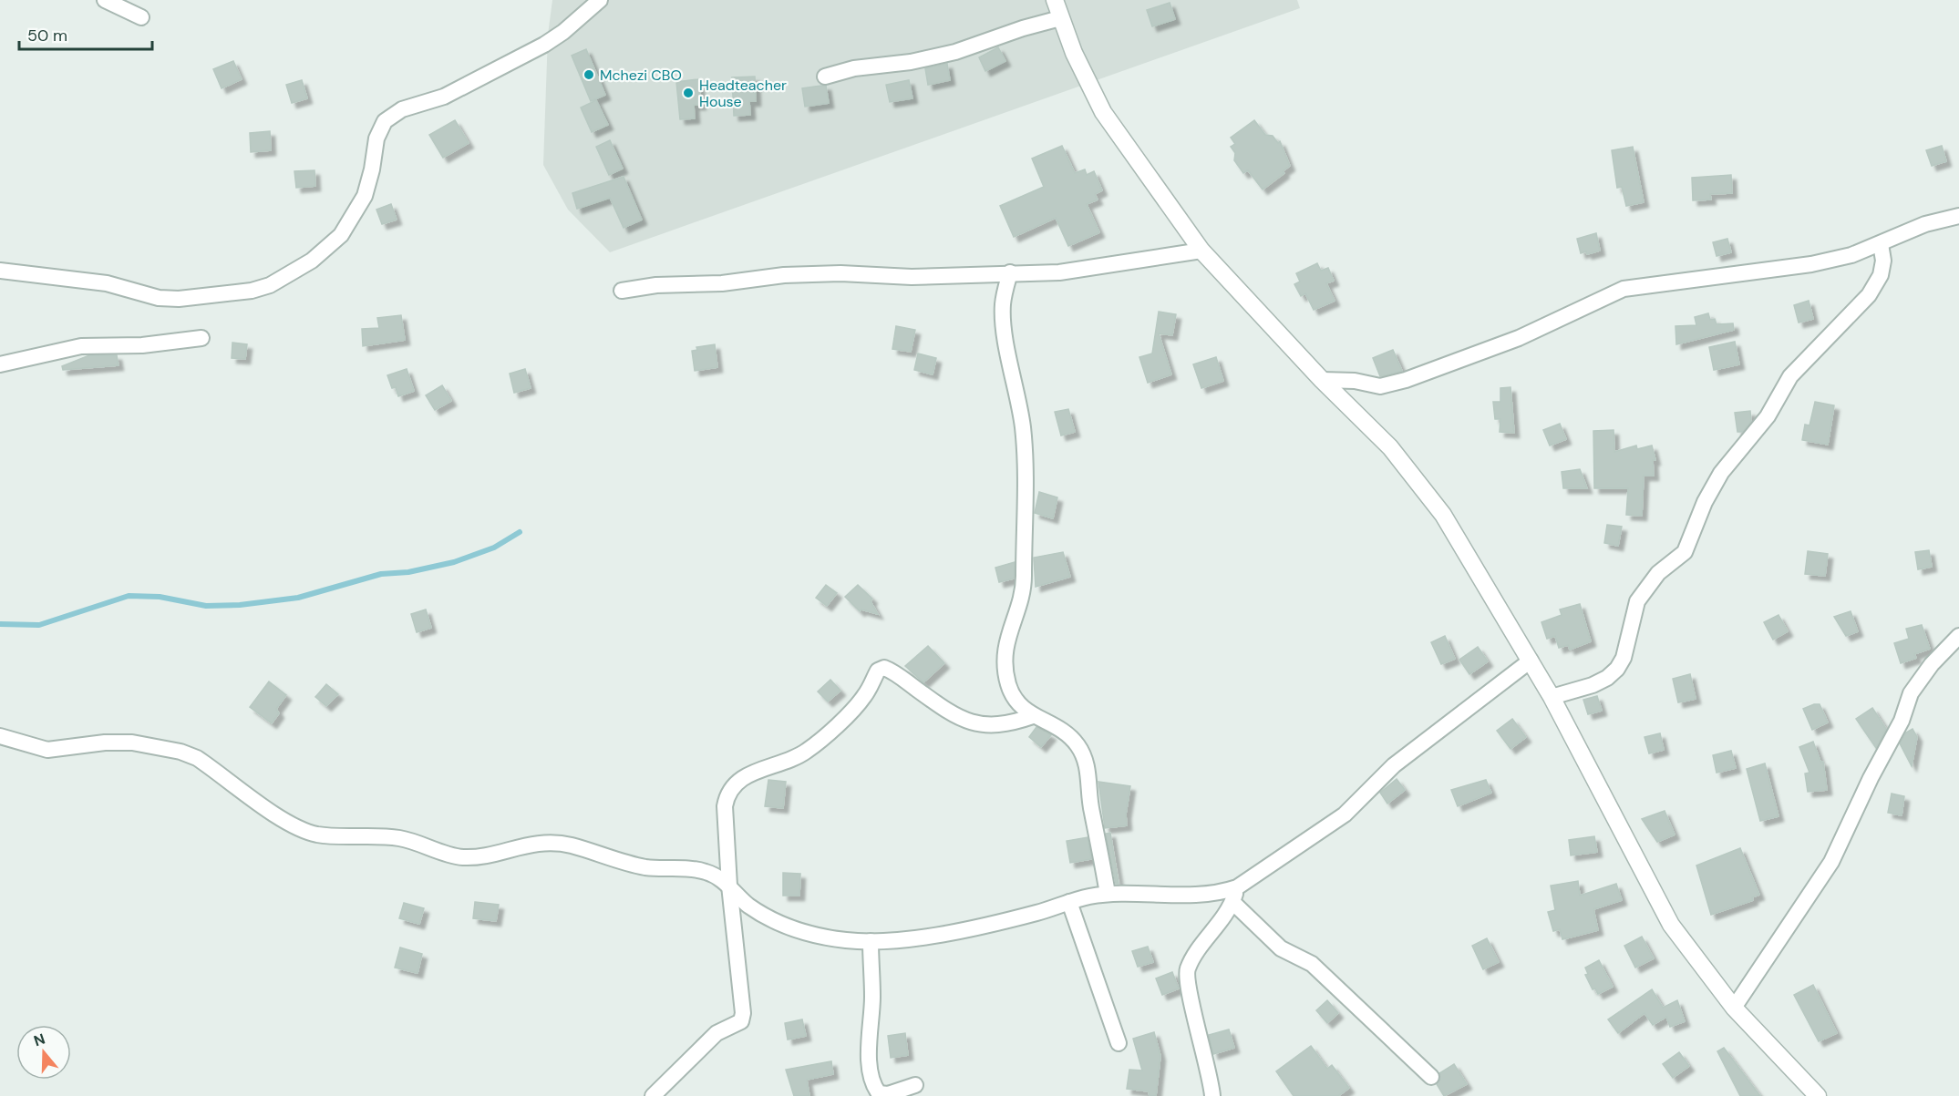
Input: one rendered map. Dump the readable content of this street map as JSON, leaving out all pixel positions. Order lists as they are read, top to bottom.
{
  "places": ["Mchezi CBO", "Headteacher House"],
  "scale_bar": "50 m",
  "north": "top"
}
